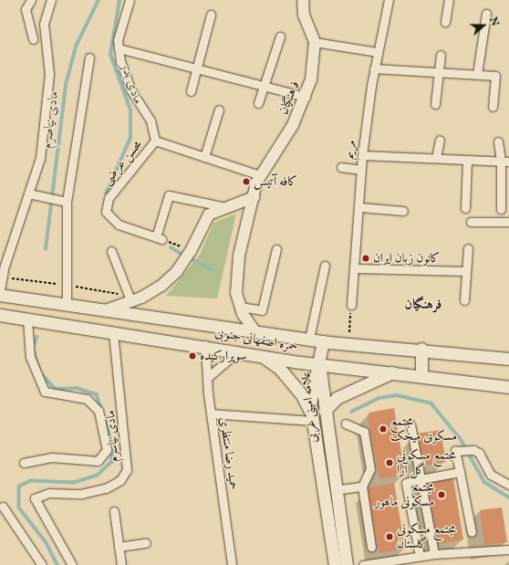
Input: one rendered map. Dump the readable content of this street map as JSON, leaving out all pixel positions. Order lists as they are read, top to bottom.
{
  "streets": {
    "main road": ["حمزه اصفهانی جنوبی", "علامه امینی غربی"],
    "street": [
      "فرهنگیان",
      "مریم",
      "محسن غرضی",
      "مادی نیاسرم",
      "حمید رضا منتظری"
    ]
  },
  "crossings": [
    ["فرهنگیان", "حمزه اصفهانی جنوبی"],
    ["حمزه اصفهانی جنوبی", "علامه امینی غربی"],
    ["حمزه اصفهانی جنوبی", "مادی نیاسرم"],
    ["حمزه اصفهانی جنوبی", "حمید رضا منتظری"]
  ],
  "districts": ["فرهنگیان"],
  "water": ["مادی بدر", "مادی نیاصرم"],
  "places": [
    "کافه آتیس",
    "کانون زبان ایران",
    "سوپرارکیده",
    "مجتمع مسکونی میخک",
    "مجتمع مسکونی گل آرا",
    "مجتمع مسکونی ماهور",
    "مجتمع مسکونی گلستان"
  ],
  "north": "right"
}
